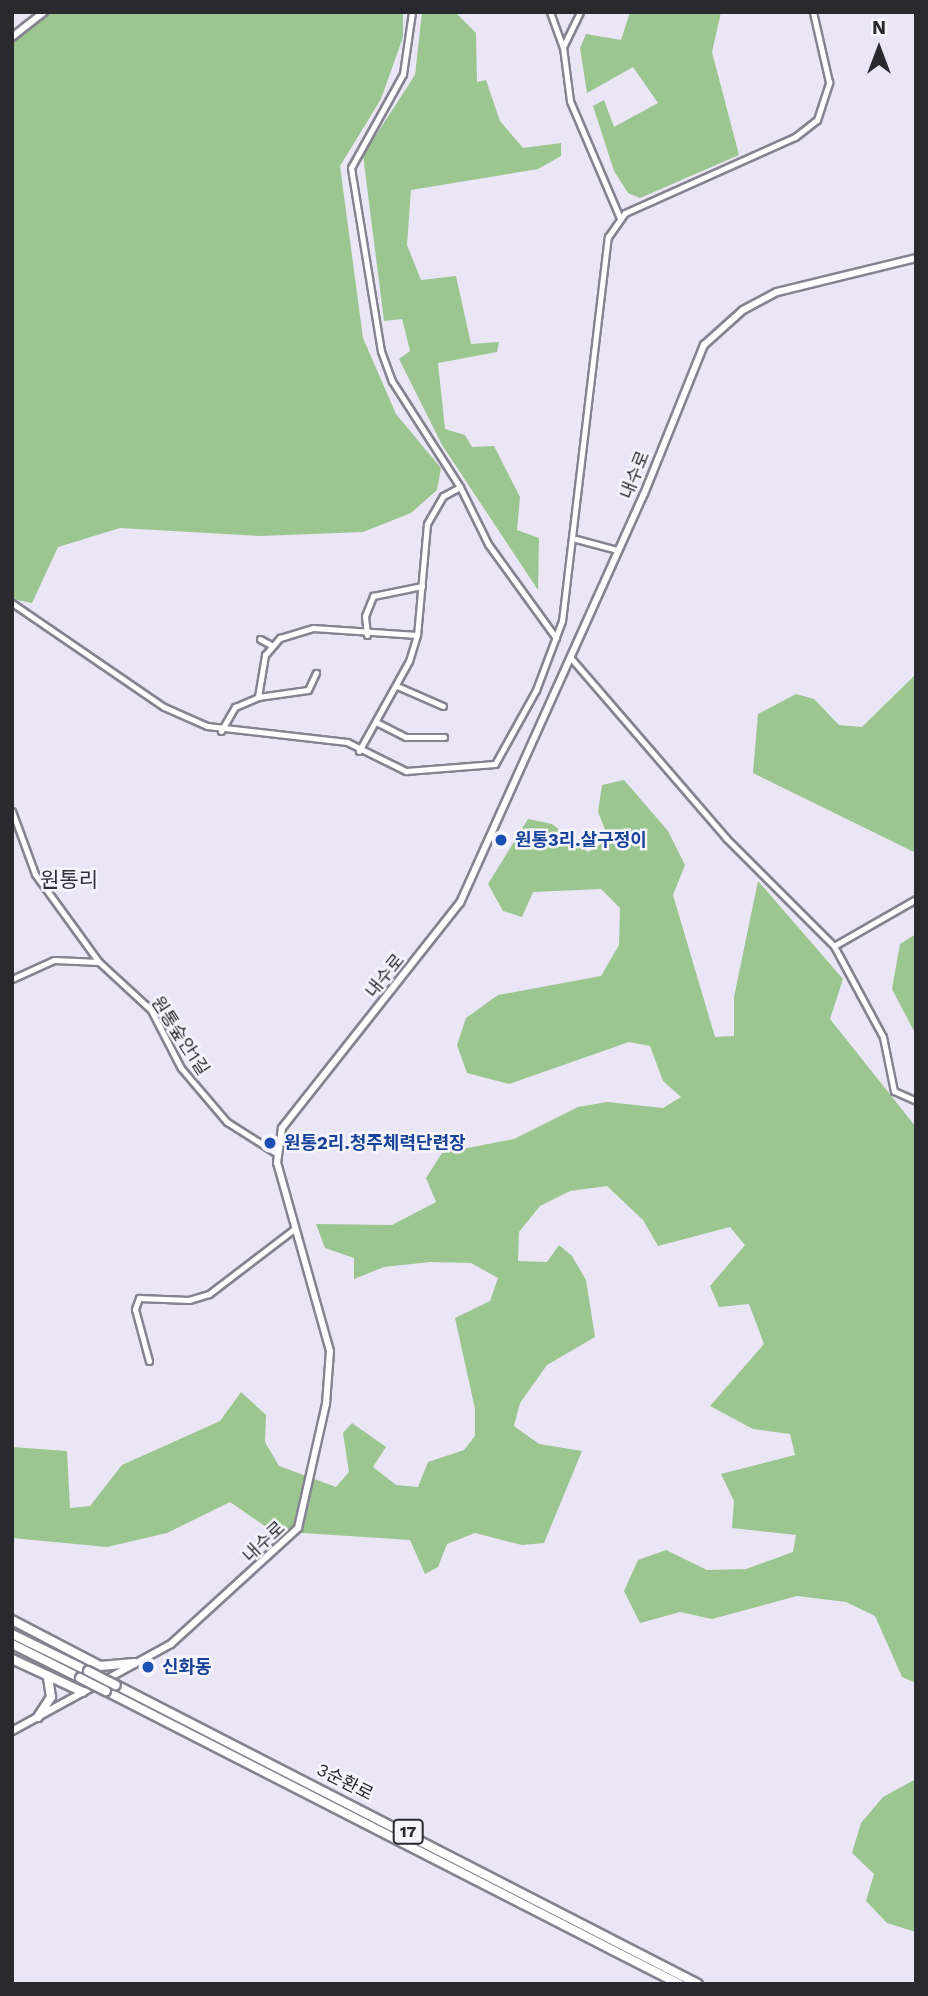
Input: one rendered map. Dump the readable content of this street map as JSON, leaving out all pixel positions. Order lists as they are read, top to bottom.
{
  "streets": {
    "highway": ["3순환로", "17"],
    "street": ["내수로", "원통숲안1길"]
  },
  "crossings": [
    ["내수로", "원통숲안1길"]
  ],
  "districts": ["원통리"],
  "places": ["원통3리.살구정이", "원통2리.청주체력단련장", "신화동"],
  "north": "top"
}
